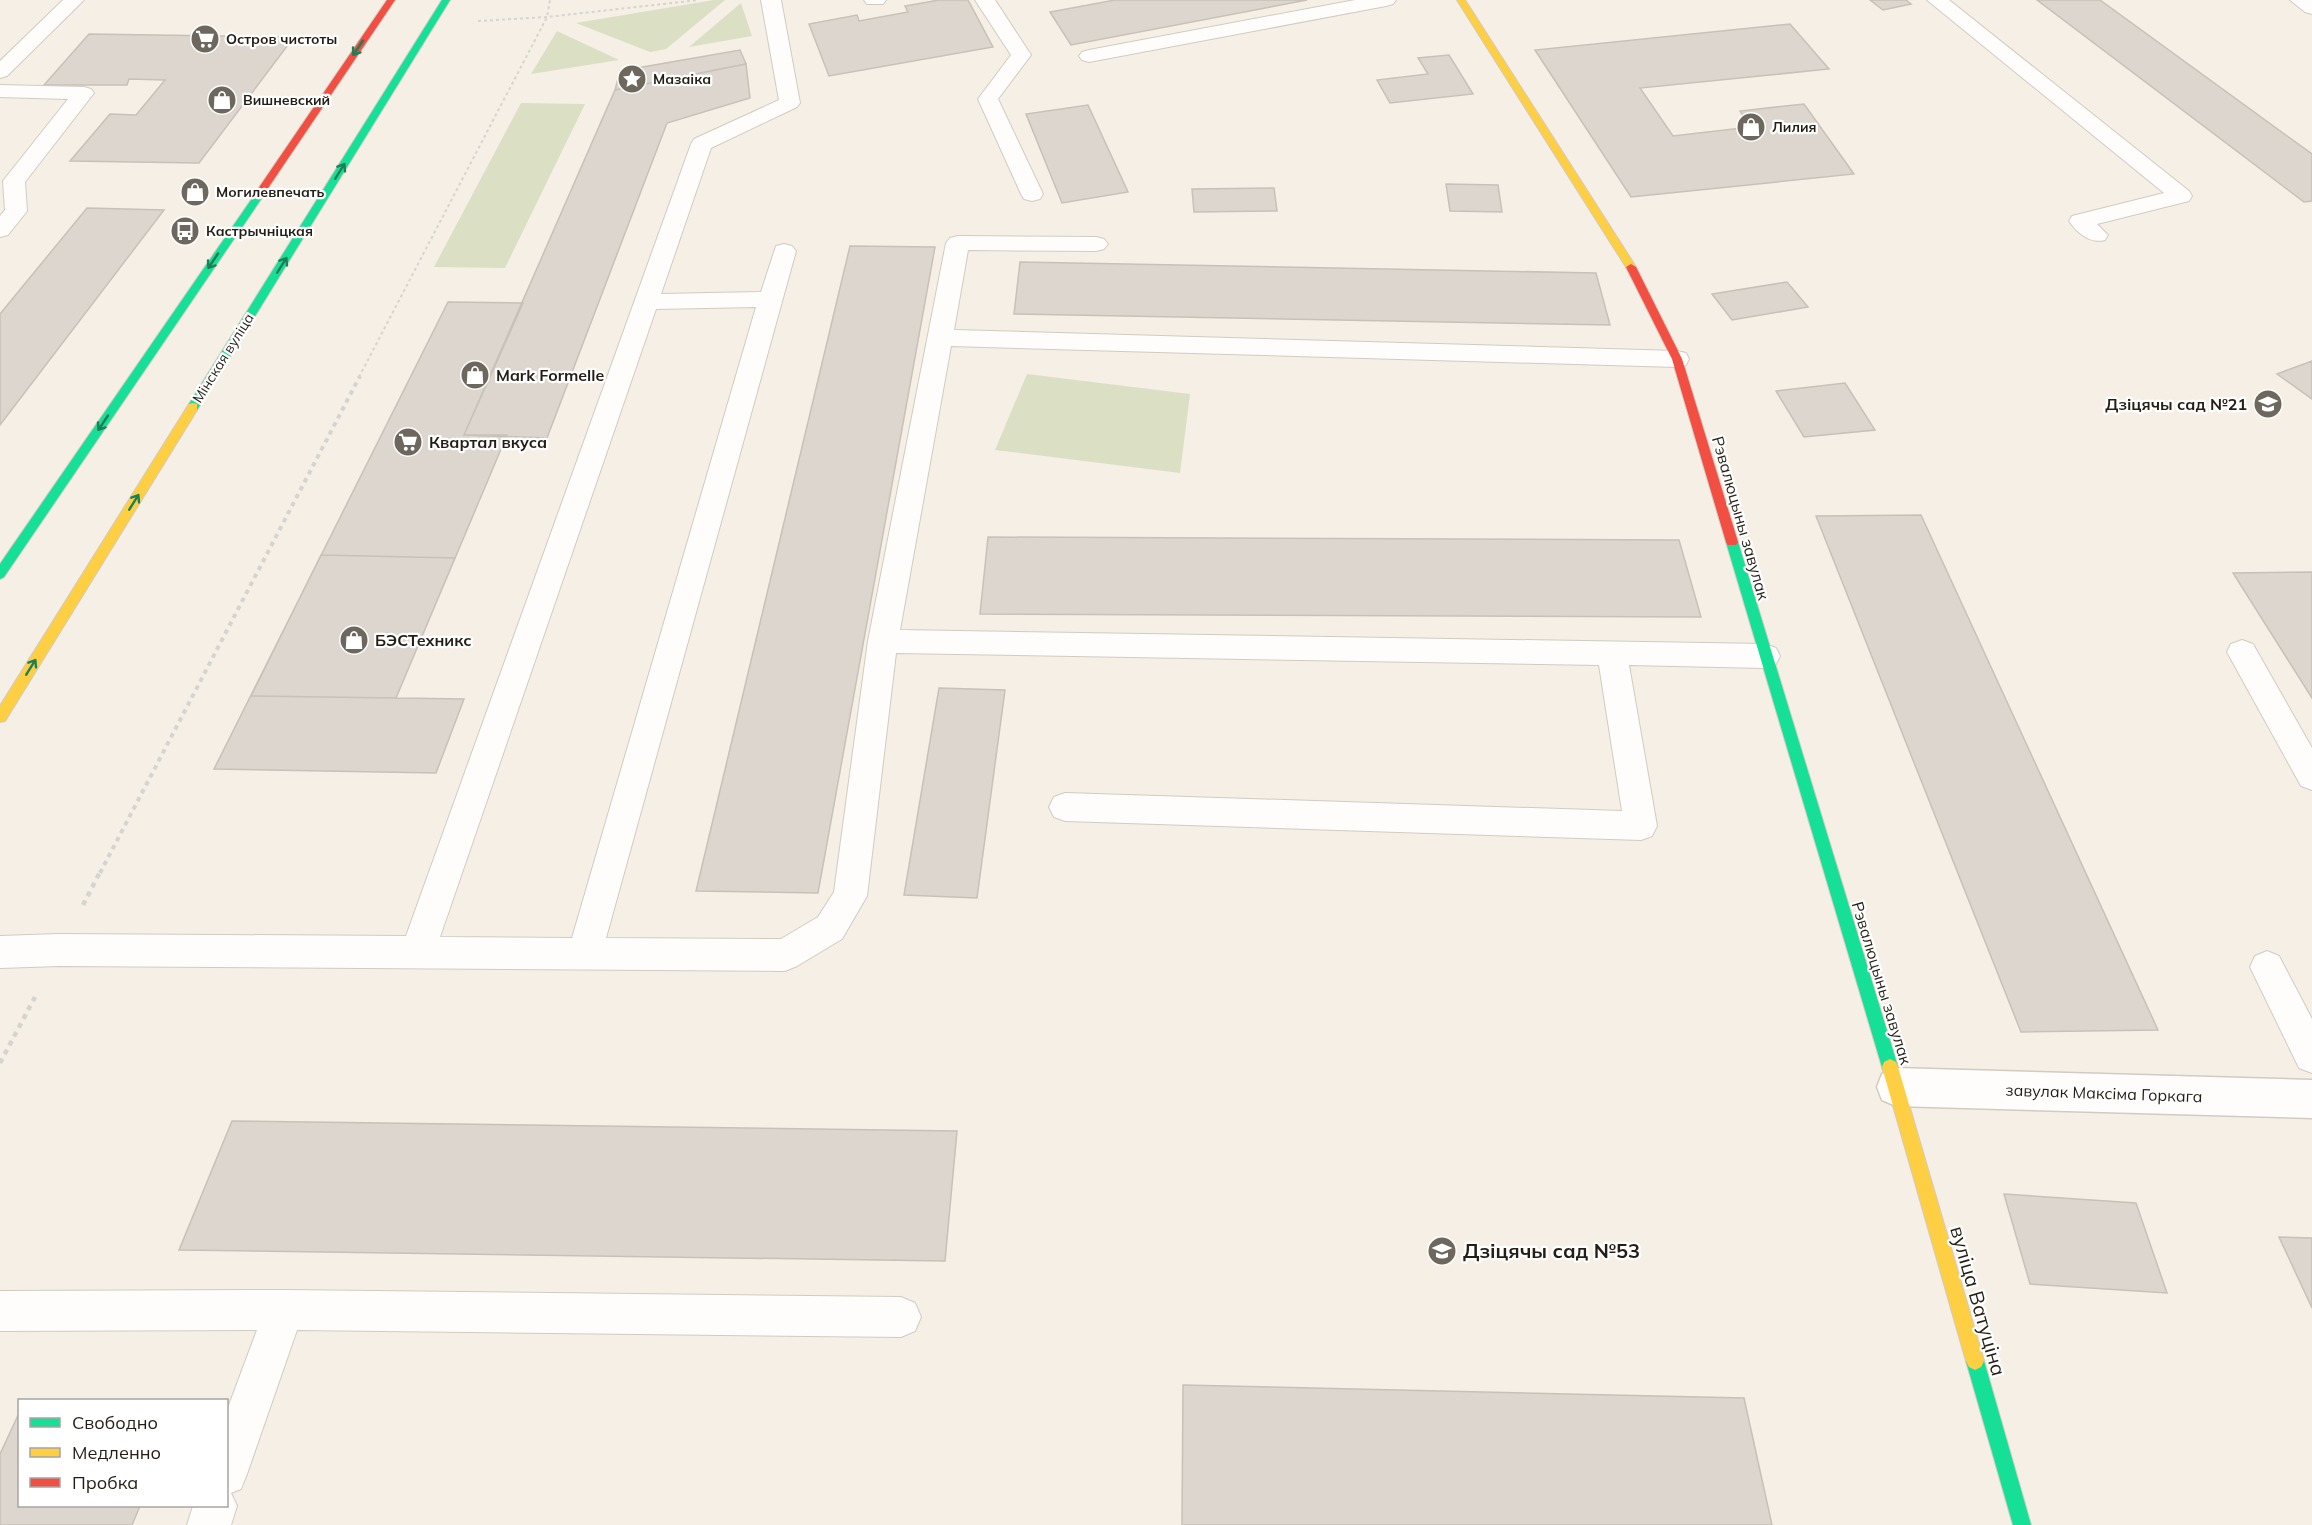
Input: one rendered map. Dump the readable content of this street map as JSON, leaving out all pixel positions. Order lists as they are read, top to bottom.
{
  "streets": {
    "main road": ["Мінская вуліца", "Рэвалюцыны завулак", "вуліца Ватуціна"],
    "street": ["завулак Максіма Горкага"]
  },
  "crossings": [
    ["Рэвалюцыны завулак", "завулак Максіма Горкага"],
    ["Рэвалюцыны завулак", "вуліца Ватуціна"],
    ["завулак Максіма Горкага", "вуліца Ватуціна"]
  ],
  "places": {
    "supermarket": ["Остров чистоты", "Квартал вкуса"],
    "place": ["Мазаіка"],
    "shop": [
      "Вишневский",
      "Лилия",
      "Могилевпечать",
      "Mark Formelle",
      "БЭСТехникс"
    ],
    "bus stop": ["Кастрычніцкая"],
    "school or university": ["Дзіцячы сад №21", "Дзіцячы сад №53"]
  },
  "legend": ["Свободно", "Медленно", "Пробка"]
}
